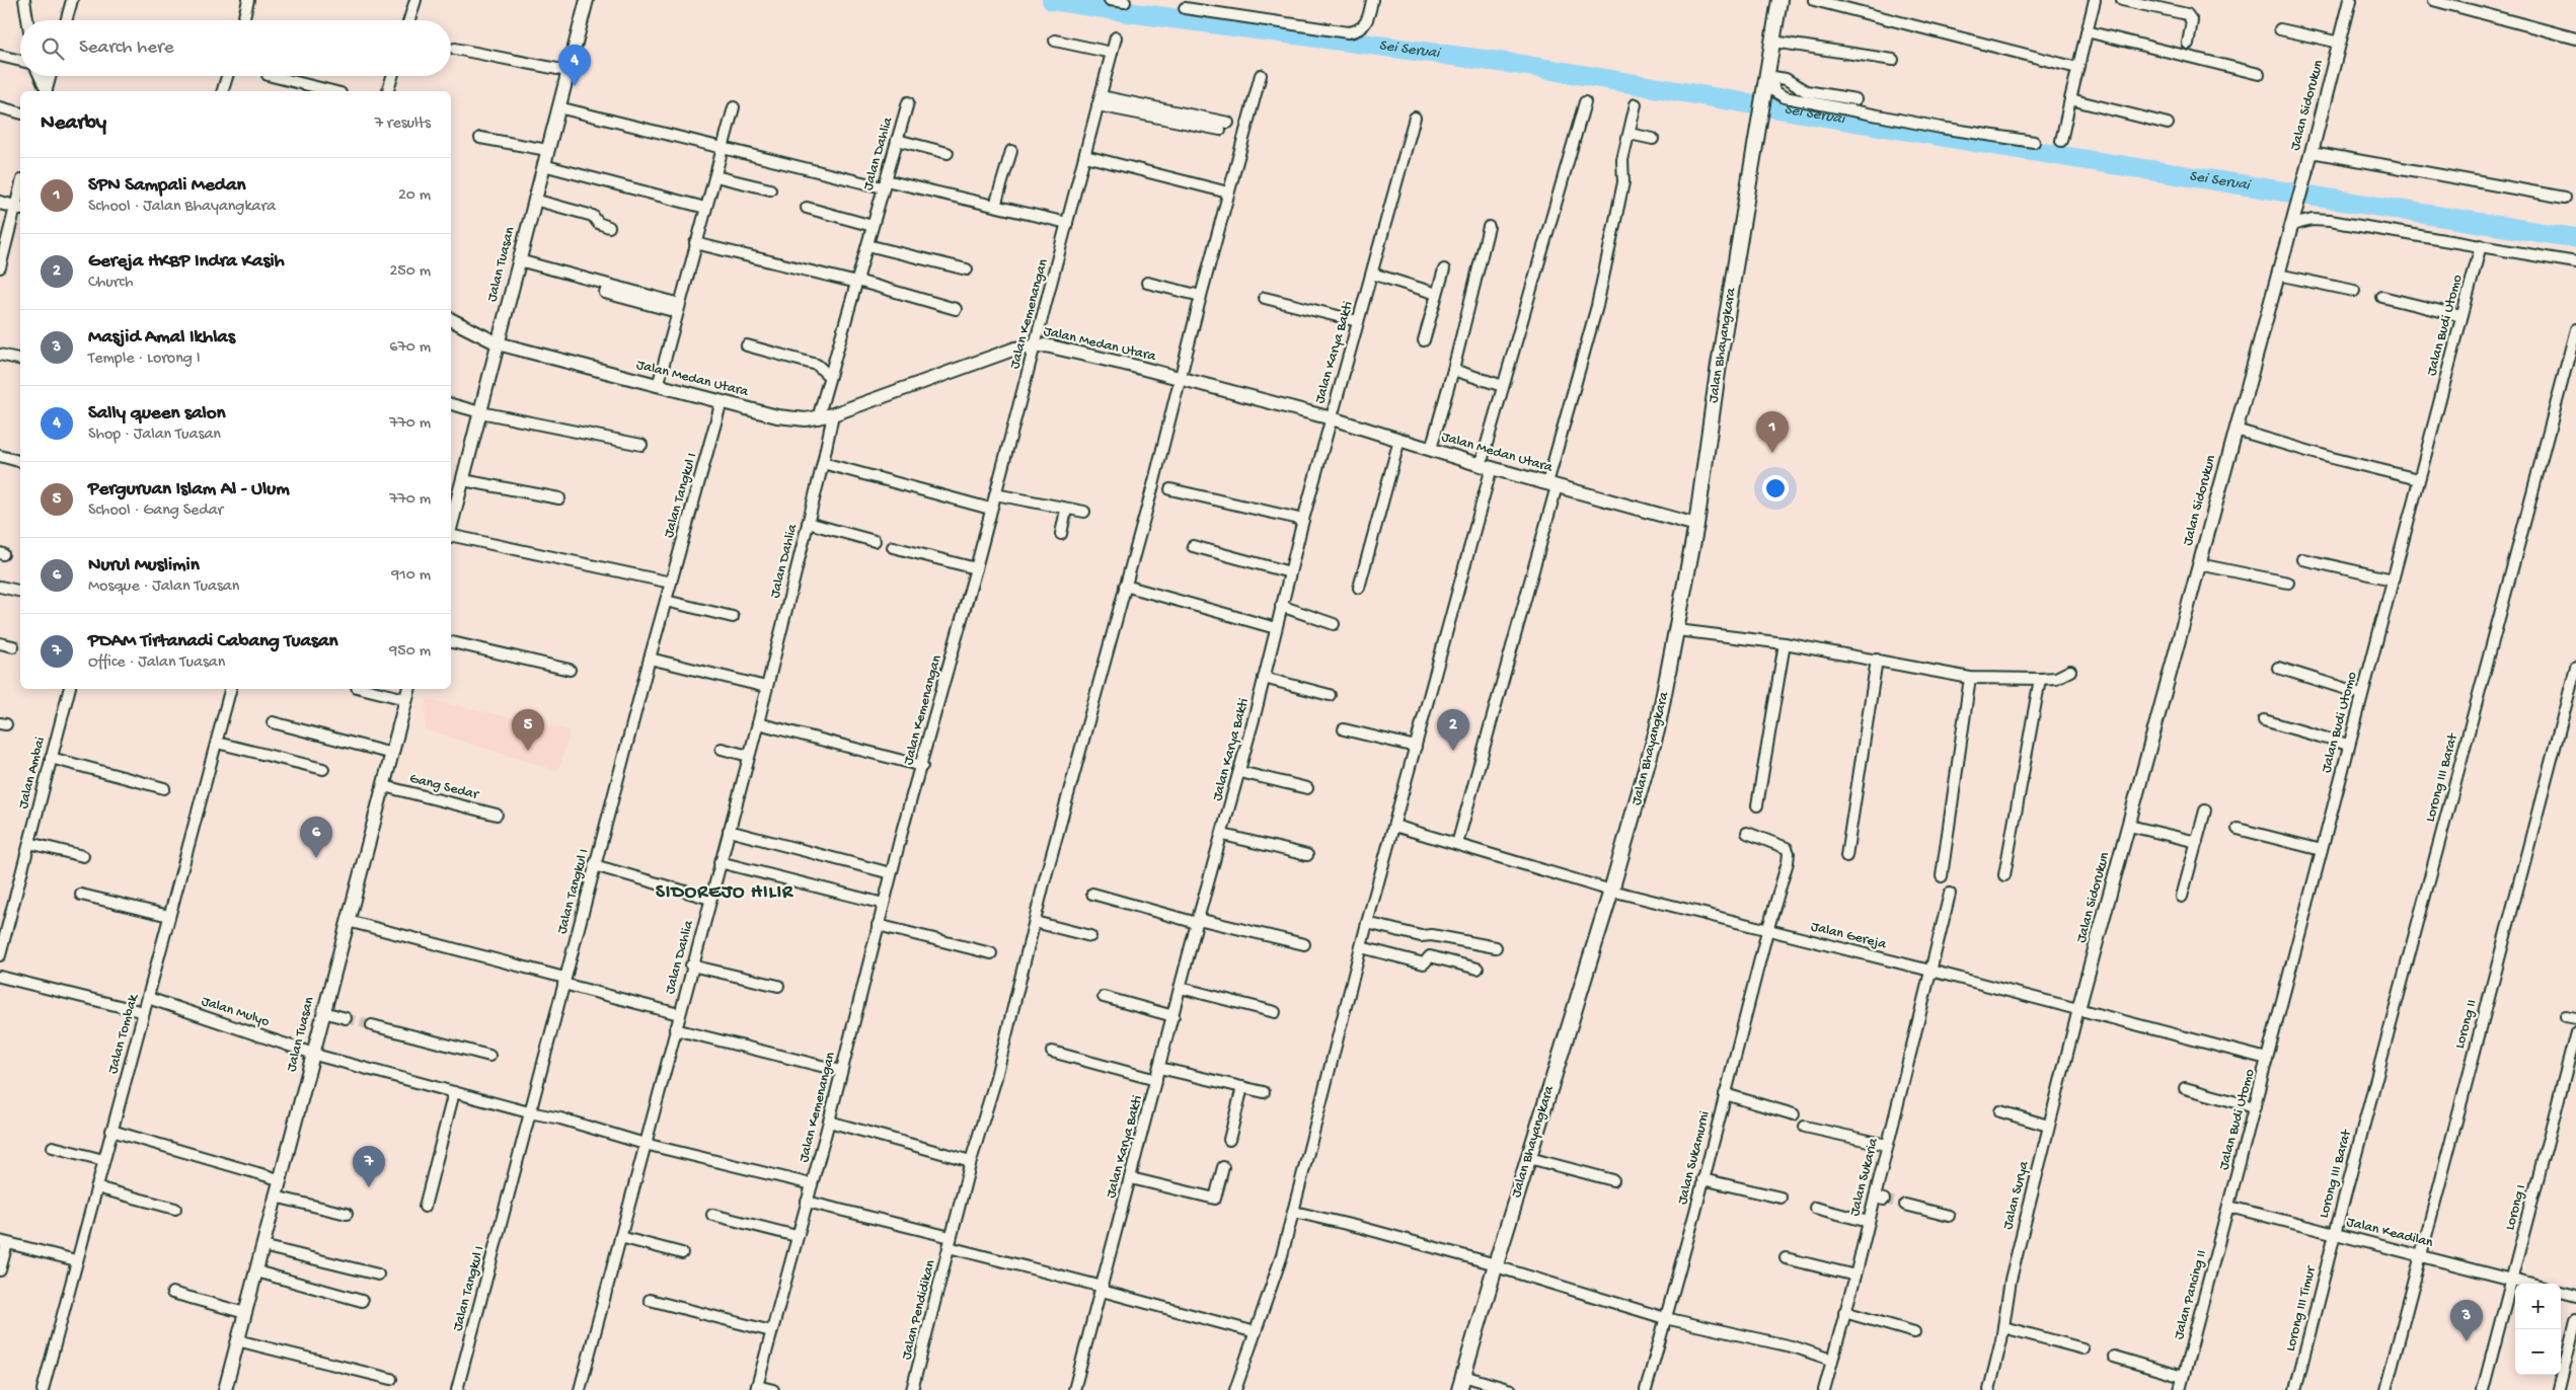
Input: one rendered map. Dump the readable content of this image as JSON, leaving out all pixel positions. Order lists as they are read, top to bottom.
{
  "streets": {
    "main road": ["Jalan Bhayangkara"],
    "street": [
      "Jalan Sidorukun",
      "Jalan Dahlia",
      "Jalan Tuasan",
      "Jalan Kemenangan",
      "Jalan Budi Utomo",
      "Jalan Medan Utara",
      "Jalan Karya Bakti",
      "Jalan Tangkul I",
      "Jalan Ambai",
      "Lorong III Barat",
      "Gang Sedar",
      "Jalan Gereja",
      "Jalan Mulyo",
      "Lorong II",
      "Jalan Tombak",
      "Jalan Sukamurni",
      "Jalan Sukaria",
      "Jalan Surya",
      "Lorong I",
      "Jalan Keadilan",
      "Jalan Pancing II",
      "Lorong III Timur",
      "Jalan Pendidikan"
    ]
  },
  "crossings": [
    ["Jalan Sidorukun", "Jalan Gereja"],
    ["Jalan Sidorukun", "Jalan Surya"],
    ["Jalan Dahlia", "Jalan Medan Utara"],
    ["Jalan Dahlia", "Jalan Mulyo"],
    ["Jalan Tuasan", "Jalan Medan Utara"],
    ["Jalan Tuasan", "Gang Sedar"],
    ["Jalan Tuasan", "Jalan Mulyo"],
    ["Jalan Kemenangan", "Jalan Medan Utara"],
    ["Jalan Kemenangan", "Jalan Mulyo"],
    ["Jalan Budi Utomo", "Jalan Gereja"],
    ["Jalan Budi Utomo", "Jalan Keadilan"],
    ["Jalan Budi Utomo", "Jalan Pancing II"],
    ["Jalan Medan Utara", "Jalan Bhayangkara"],
    ["Jalan Medan Utara", "Jalan Karya Bakti"],
    ["Jalan Medan Utara", "Jalan Tangkul I"],
    ["Jalan Bhayangkara", "Jalan Gereja"],
    ["Jalan Tangkul I", "Jalan Mulyo"],
    ["Lorong III Barat", "Jalan Keadilan"],
    ["Lorong III Barat", "Lorong III Timur"],
    ["Jalan Gereja", "Jalan Sukamurni"],
    ["Jalan Gereja", "Jalan Sukaria"],
    ["Jalan Gereja", "Jalan Surya"],
    ["Jalan Mulyo", "Jalan Tombak"],
    ["Lorong II", "Jalan Keadilan"],
    ["Lorong I", "Jalan Keadilan"],
    ["Jalan Keadilan", "Jalan Pancing II"],
    ["Jalan Keadilan", "Lorong III Timur"]
  ],
  "districts": ["SIDOREJO HILIR"],
  "water": ["Sei Seruai"],
  "page": {
    "search": "Search here",
    "pins": [
      "4",
      "1",
      "2",
      "5",
      "6",
      "7",
      "3"
    ],
    "heading": ["Nearby", "7 results"],
    "list": [
      {
        "mark": "1",
        "name": "SPN Sampali Medan",
        "note": "School · Jalan Bhayangkara",
        "value": "20 m"
      },
      {
        "mark": "2",
        "name": "Gereja HKBP Indra Kasih",
        "note": "Church",
        "value": "250 m"
      },
      {
        "mark": "3",
        "name": "Masjid Amal Ikhlas",
        "note": "Temple · Lorong I",
        "value": "670 m"
      },
      {
        "mark": "4",
        "name": "Sally queen salon",
        "note": "Shop · Jalan Tuasan",
        "value": "770 m"
      },
      {
        "mark": "5",
        "name": "Perguruan Islam Al - Ulum",
        "note": "School · Gang Sedar",
        "value": "770 m"
      },
      {
        "mark": "6",
        "name": "Nurul Muslimin",
        "note": "Mosque · Jalan Tuasan",
        "value": "910 m"
      },
      {
        "mark": "7",
        "name": "PDAM Tirtanadi Cabang Tuasan",
        "note": "Office · Jalan Tuasan",
        "value": "950 m"
      }
    ],
    "map_buttons": ["+", "−"]
  }
}
